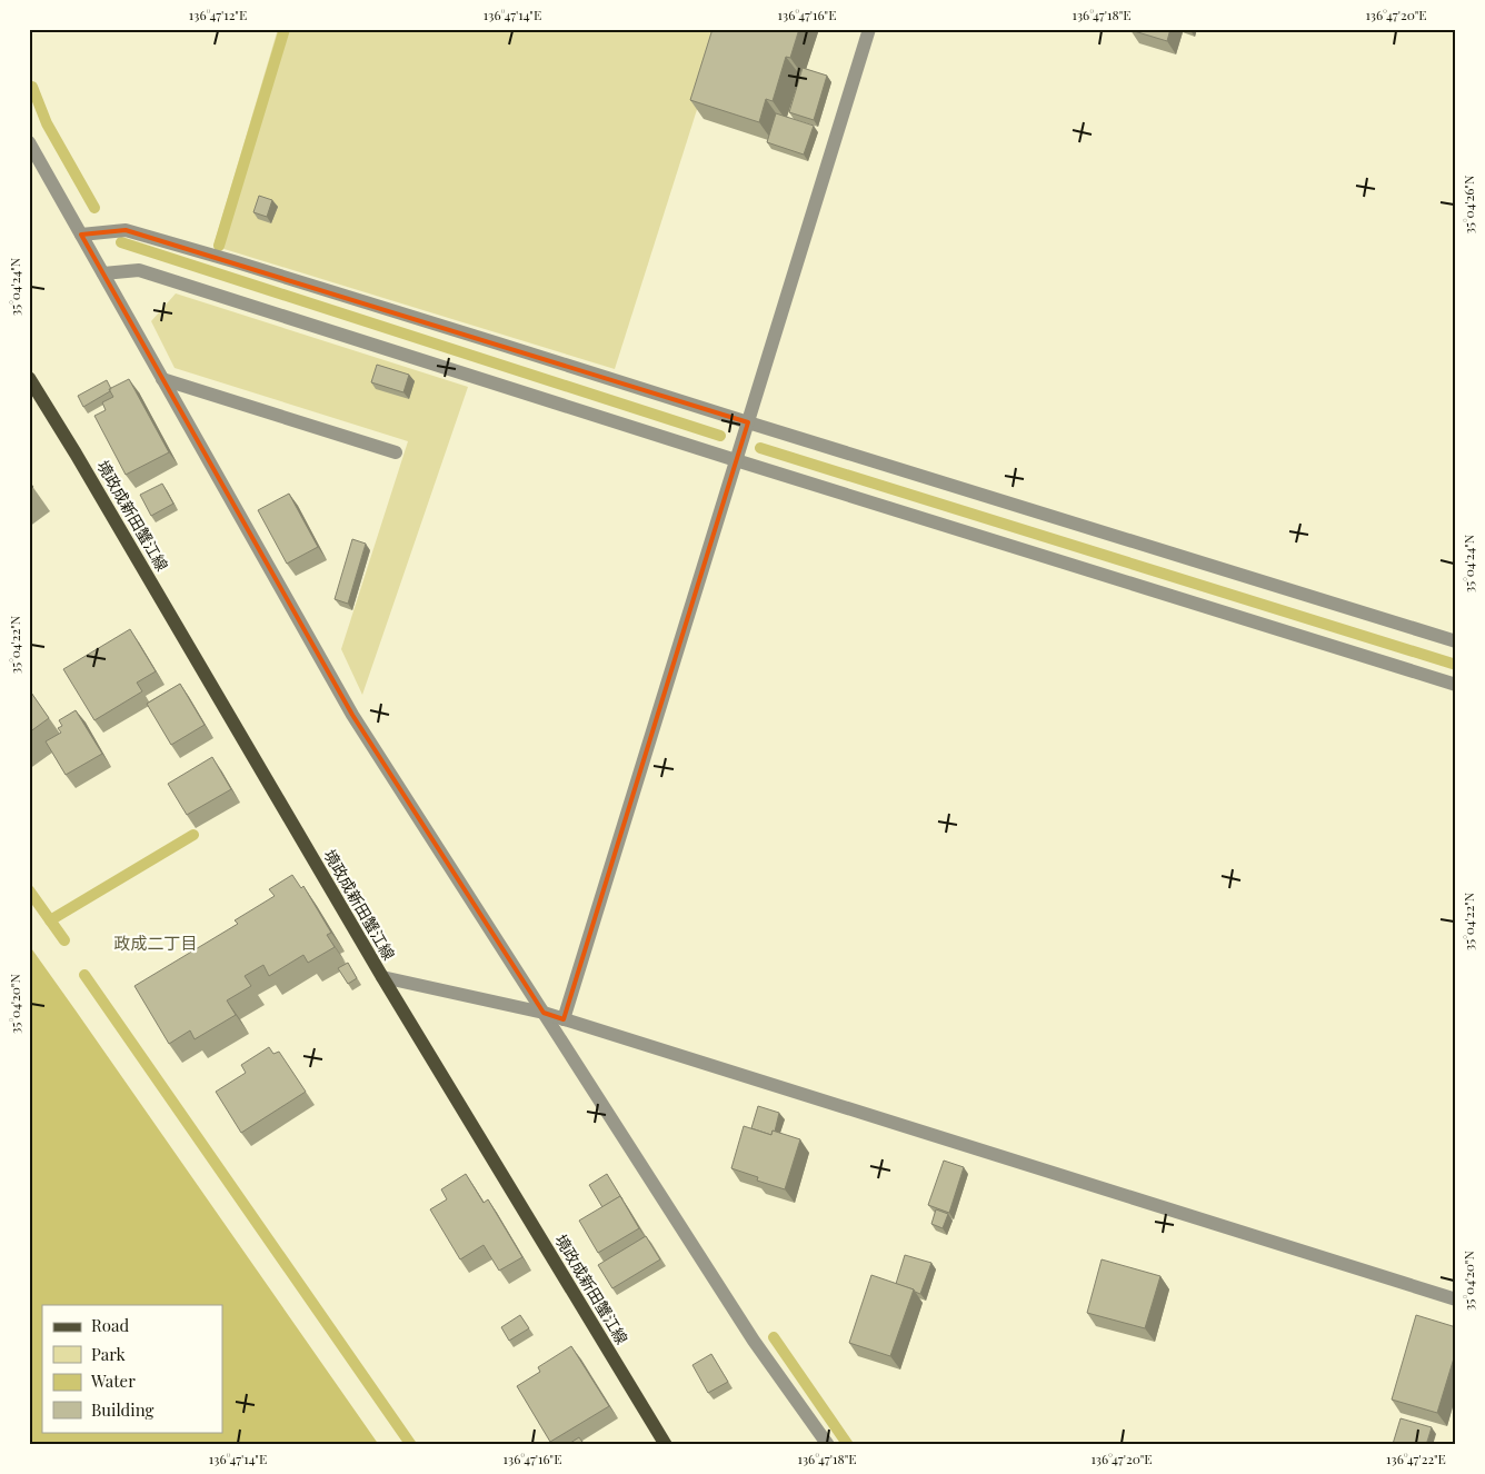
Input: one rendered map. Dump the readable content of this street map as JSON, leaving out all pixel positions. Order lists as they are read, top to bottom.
{
  "streets": {
    "main road": ["境政成新田蟹江線"]
  },
  "districts": ["政成二丁目"],
  "legend": [
    "Road",
    "Park",
    "Water",
    "Building"
  ],
  "coordinates": [
    "136°47'12\"E",
    "136°47'14\"E",
    "136°47'16\"E",
    "136°47'18\"E",
    "136°47'20\"E",
    "35°04'26\"N",
    "35°04'24\"N",
    "35°04'22\"N",
    "35°04'20\"N",
    "136°47'22\"E"
  ]
}
